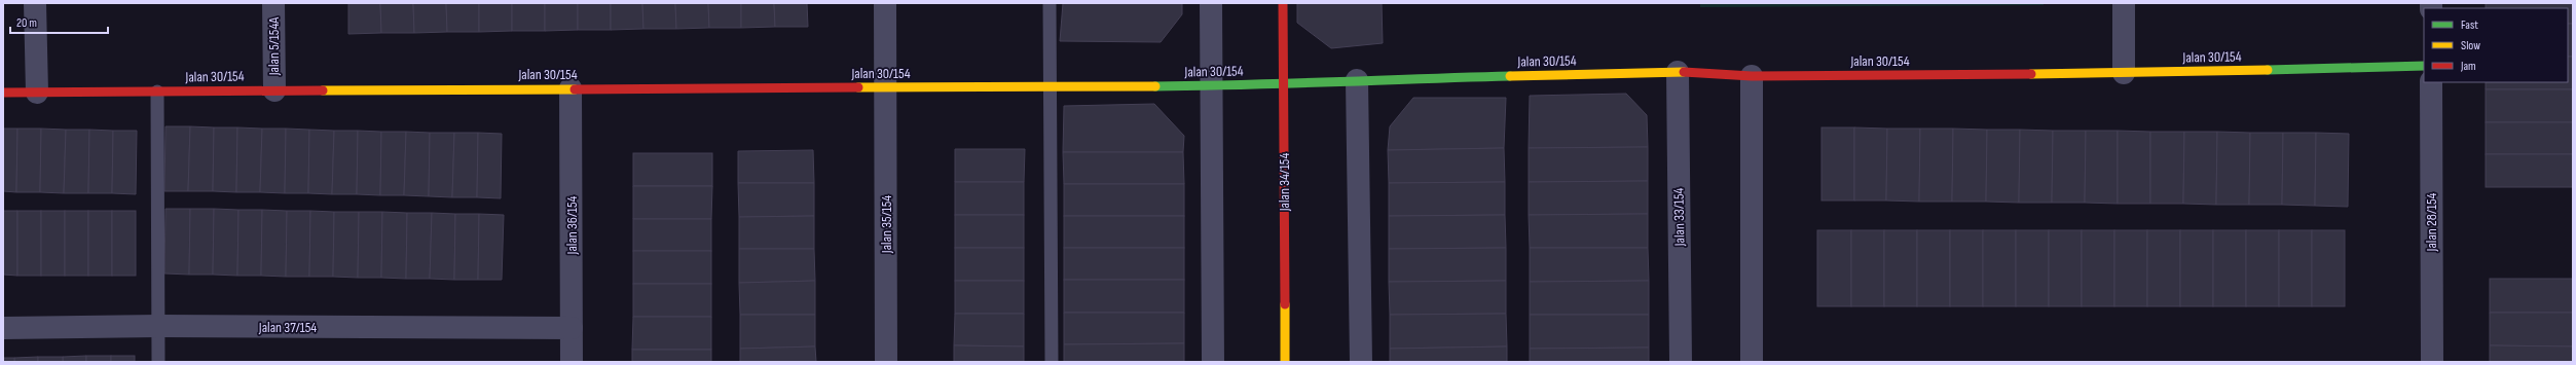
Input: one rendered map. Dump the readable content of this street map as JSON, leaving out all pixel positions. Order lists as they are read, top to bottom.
{
  "streets": {
    "street": [
      "Jalan 5/154A",
      "Jalan 30/154",
      "Jalan 34/154",
      "Jalan 33/154",
      "Jalan 28/154",
      "Jalan 35/154",
      "Jalan 36/154",
      "Jalan 37/154"
    ]
  },
  "crossings": [
    ["Jalan 5/154A", "Jalan 30/154"],
    ["Jalan 30/154", "Jalan 34/154"],
    ["Jalan 30/154", "Jalan 33/154"],
    ["Jalan 30/154", "Jalan 35/154"],
    ["Jalan 30/154", "Jalan 36/154"],
    ["Jalan 36/154", "Jalan 37/154"]
  ],
  "legend": ["Fast", "Slow", "Jam"],
  "scale_bar": "20 m"
}
